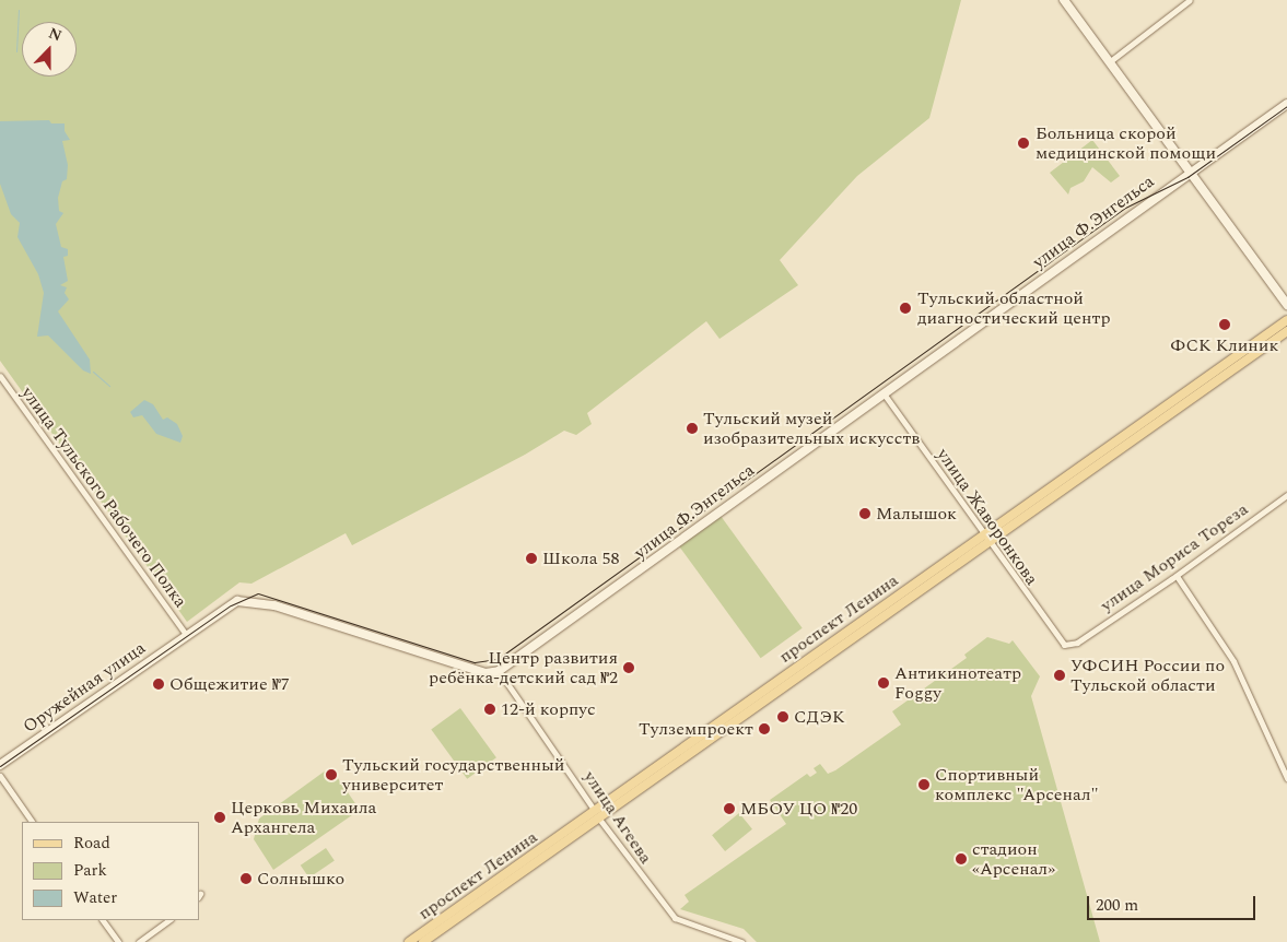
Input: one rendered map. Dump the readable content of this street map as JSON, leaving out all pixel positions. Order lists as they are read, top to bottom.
{
  "streets": {
    "main road": ["проспект Ленина"],
    "street": [
      "улица Ф.Энгельса",
      "улица Тульского Рабочего Полка",
      "улица Жаворонкова",
      "улица Мориса Тореза",
      "Оружейная улица",
      "улица Агеева"
    ]
  },
  "crossings": [
    ["улица Ф.Энгельса", "улица Жаворонкова"],
    ["улица Ф.Энгельса", "улица Агеева"],
    ["улица Тульского Рабочего Полка", "Оружейная улица"],
    ["улица Жаворонкова", "улица Мориса Тореза"],
    ["улица Жаворонкова", "проспект Ленина"],
    ["проспект Ленина", "улица Агеева"]
  ],
  "places": [
    "Больница скорой медицинской помощи",
    "Тульский областной диагностический центр",
    "ФСК Клиник",
    "Тульский музей изобразительных искусств",
    "Малышок",
    "Школа 58",
    "Центр развития ребёнка-детский сад №2",
    "УФСИН России по Тульской области",
    "Антикинотеатр Foggy",
    "Общежитие №7",
    "12-й корпус",
    "СДЭК",
    "Тулземпроект",
    "Тульский государственный университет",
    "Спортивный комплекс \"Арсенал\"",
    "МБОУ ЦО №20",
    "Церковь Михаила Архангела",
    "стадион «Арсенал»",
    "Солнышко"
  ],
  "legend": ["Road", "Park", "Water"],
  "scale_bar": "200 m",
  "north": "top"
}
